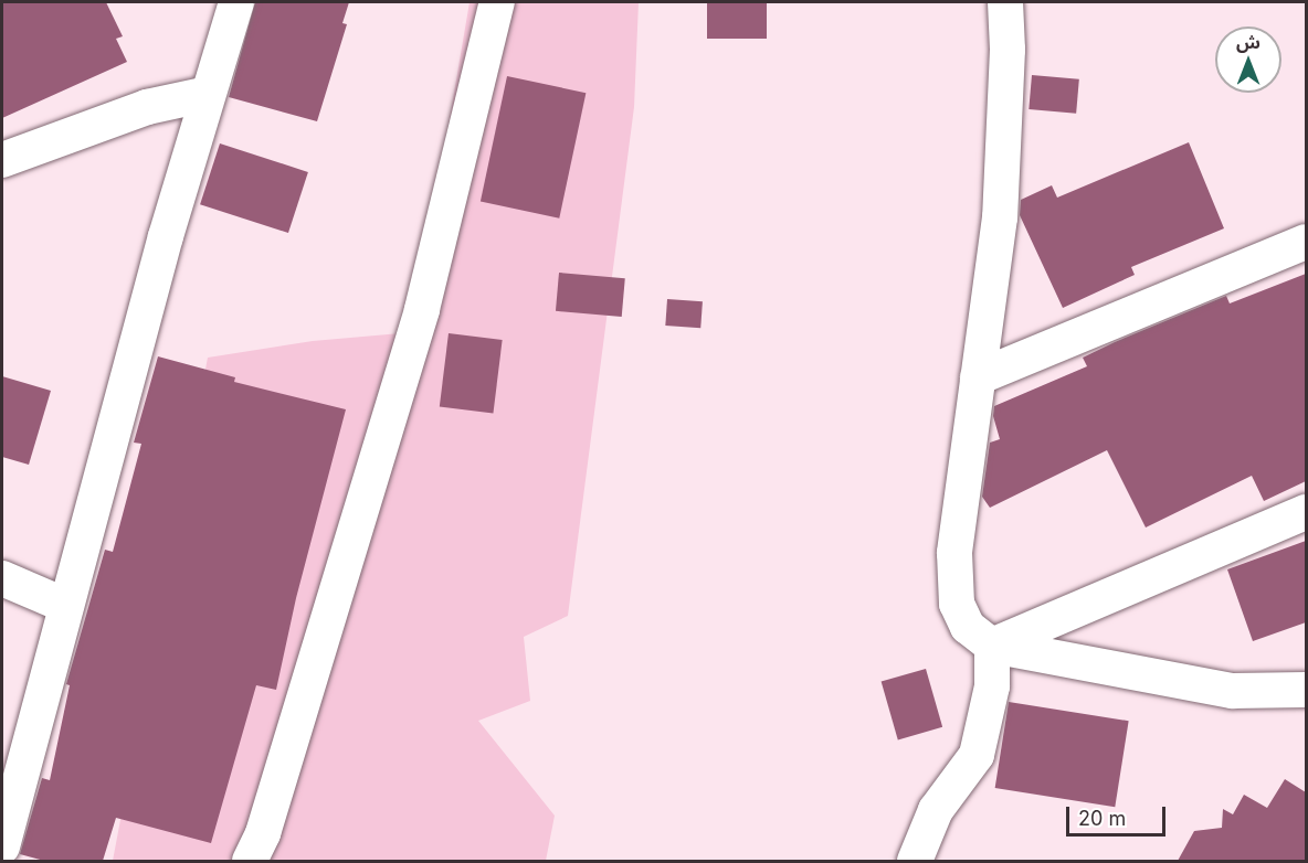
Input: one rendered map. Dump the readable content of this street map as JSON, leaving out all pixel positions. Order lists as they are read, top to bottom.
{
  "scale_bar": "20 m",
  "north": "top"
}
